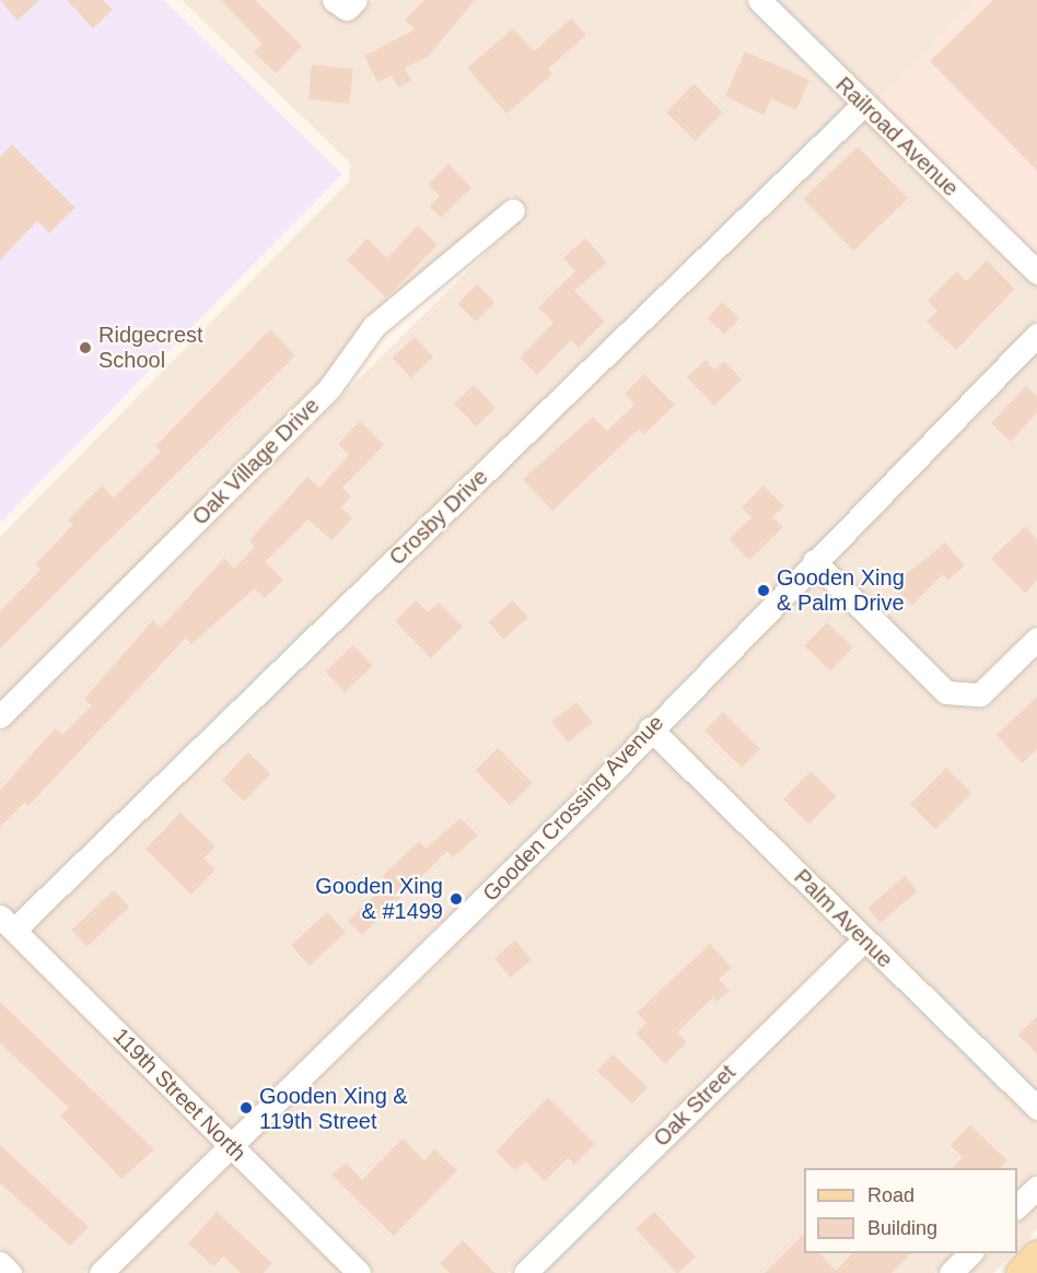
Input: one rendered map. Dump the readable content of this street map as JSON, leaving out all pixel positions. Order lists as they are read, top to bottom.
{
  "streets": {
    "street": [
      "Railroad Avenue",
      "Oak Village Drive",
      "Crosby Drive",
      "Gooden Crossing Avenue",
      "Palm Avenue",
      "119th Street North",
      "Oak Street"
    ]
  },
  "crossings": [
    ["Railroad Avenue", "Crosby Drive"],
    ["Crosby Drive", "119th Street North"],
    ["Gooden Crossing Avenue", "Palm Avenue"],
    ["Gooden Crossing Avenue", "119th Street North"],
    ["Palm Avenue", "Oak Street"]
  ],
  "places": [
    "Ridgecrest School",
    "Gooden Xing & Palm Drive",
    "Gooden Xing & #1499",
    "Gooden Xing & 119th Street"
  ],
  "legend": ["Road", "Building"]
}
